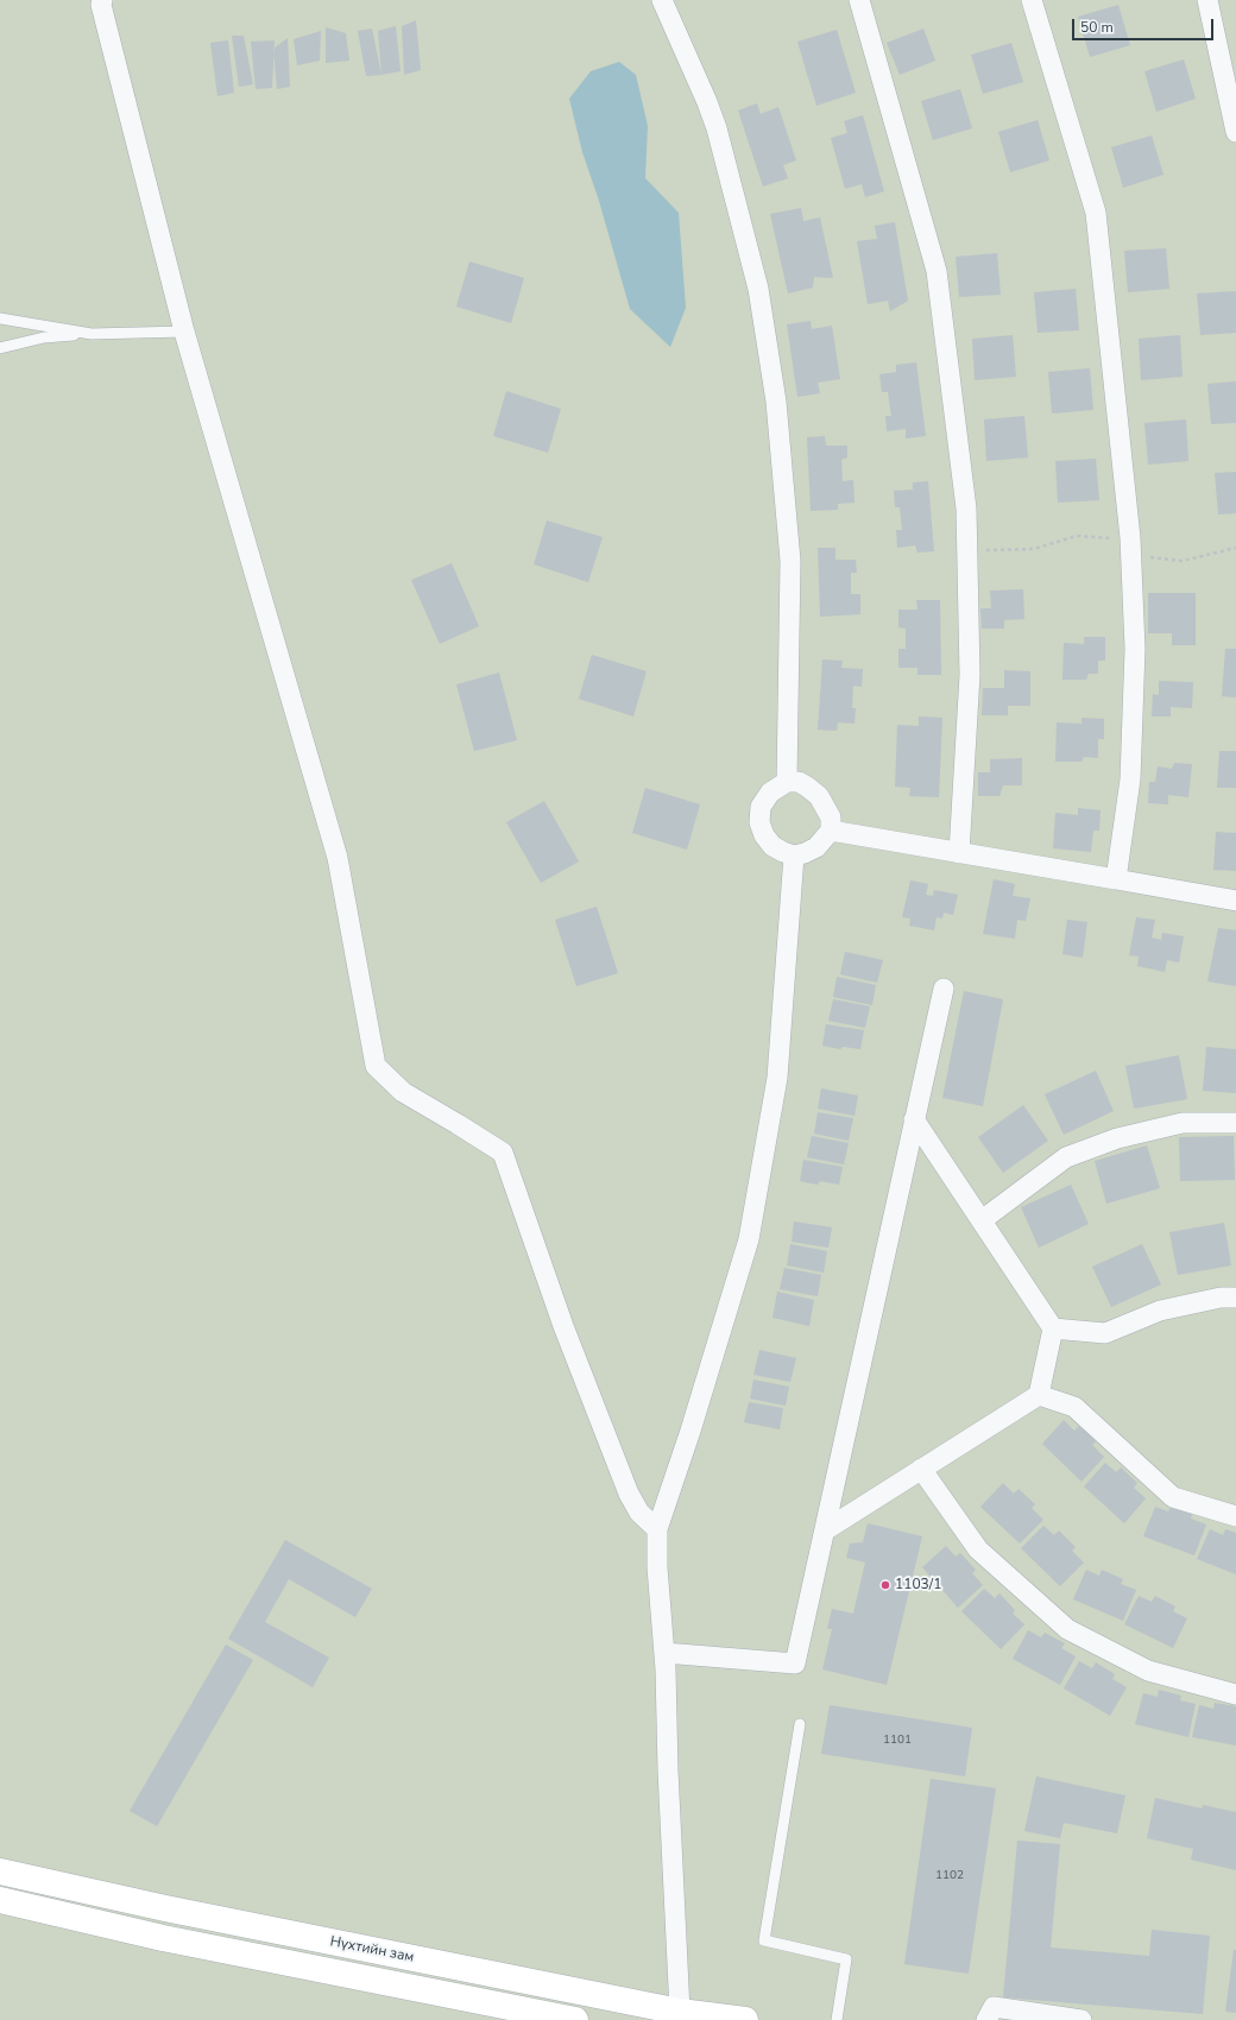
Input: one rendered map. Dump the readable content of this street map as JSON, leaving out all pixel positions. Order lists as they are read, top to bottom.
{
  "streets": {
    "main road": ["Нүхтийн зам"]
  },
  "places": ["1103/1"],
  "house_numbers": ["1101", "1102"],
  "scale_bar": "50 m"
}
